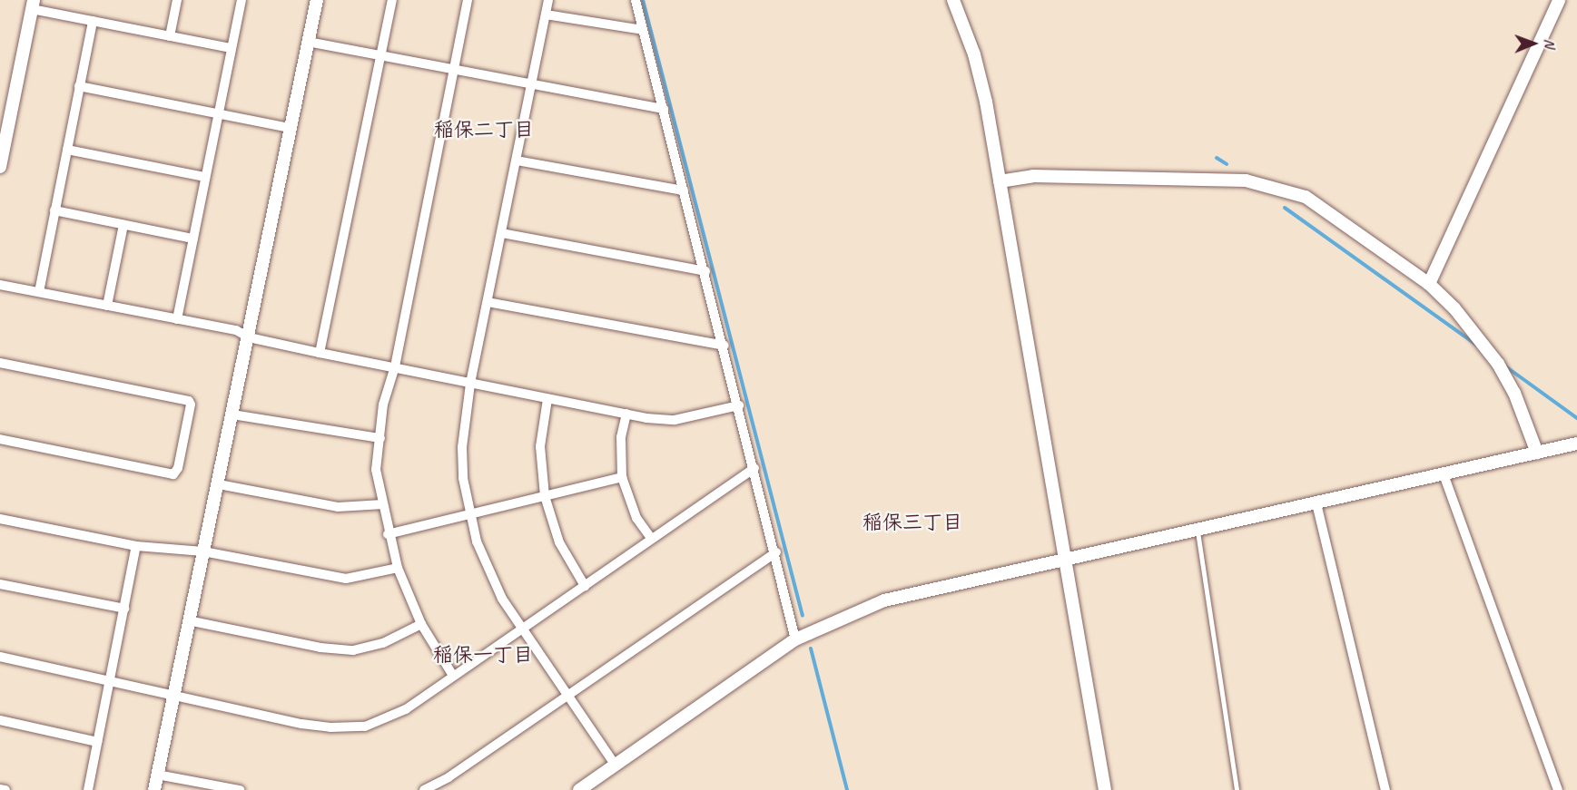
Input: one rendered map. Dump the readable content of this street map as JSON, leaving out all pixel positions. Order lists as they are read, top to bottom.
{
  "districts": ["稲保二丁目", "稲保三丁目", "稲保一丁目"],
  "north": "right"
}
